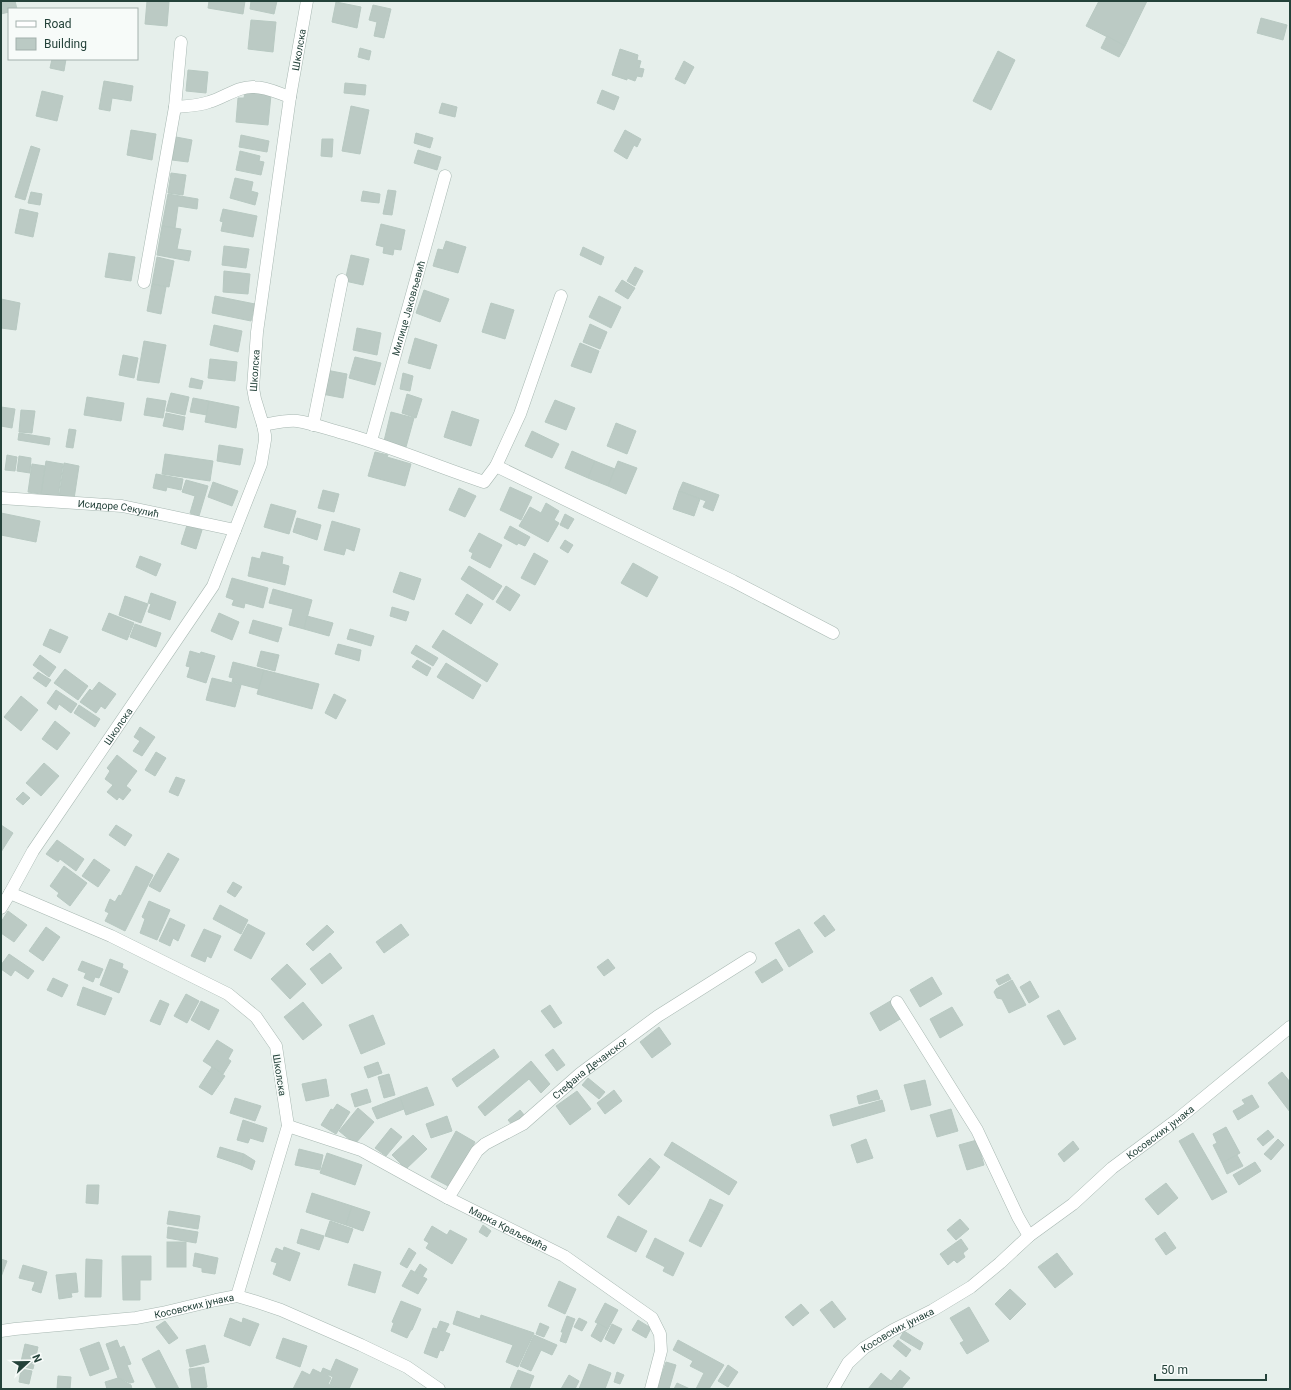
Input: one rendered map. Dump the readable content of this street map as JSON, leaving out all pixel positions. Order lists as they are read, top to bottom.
{
  "streets": {
    "street": [
      "Школска",
      "Милице Јаковљевић",
      "Исидоре Секулић",
      "Стефана Дечанског",
      "Косовских јунака",
      "Марка Краљевића"
    ]
  },
  "crossings": [
    ["Школска", "Исидоре Секулић"],
    ["Школска", "Косовских јунака"],
    ["Школска", "Марка Краљевића"],
    ["Стефана Дечанског", "Марка Краљевића"]
  ],
  "legend": ["Road", "Building"],
  "scale_bar": "50 m",
  "north": "right"
}
